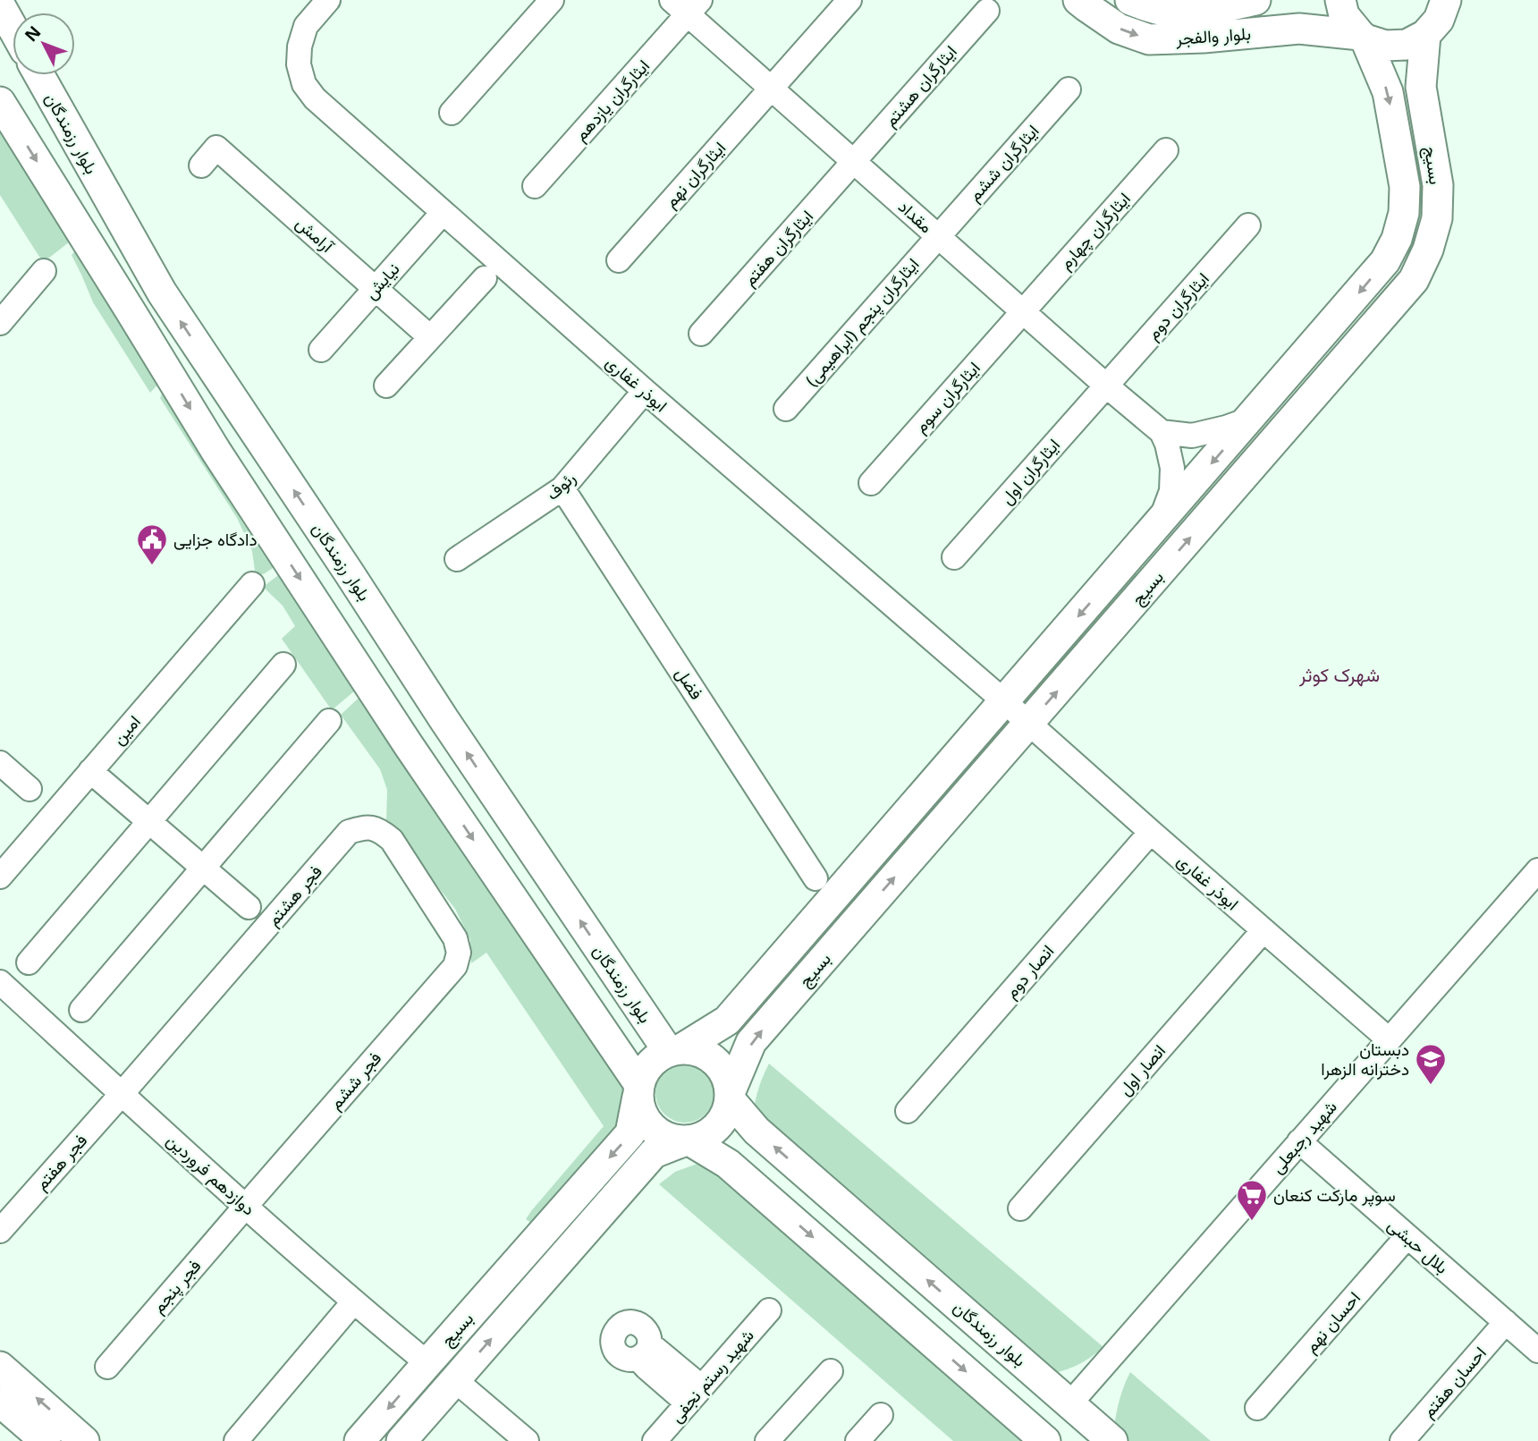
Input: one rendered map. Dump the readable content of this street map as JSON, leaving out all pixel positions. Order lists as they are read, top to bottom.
{
  "streets": {
    "main road": ["بلوار والفجر", "بلوار رزمندگان", "بسیج"],
    "street": [
      "ایثارگران هشتم",
      "ایثارگران یازدهم",
      "ایثارگران ششم",
      "ایثارگران نهم",
      "مقداد",
      "ایثارگران چهارم",
      "آرامش",
      "ایثارگران هفتم",
      "نیایش",
      "ایثارگران دوم",
      "ایثارگران پنجم (ابراهیمی)",
      "ابوذر غفاری",
      "ایثارگران سوم",
      "ایثارگران اول",
      "رئوف",
      "فضل",
      "امین",
      "فجر هشتم",
      "انصار دوم",
      "انصار اول",
      "فجر ششم",
      "شهید رجبعلی",
      "فجر هفتم",
      "دوازدهم فروردین",
      "بلال حبشی",
      "فجر پنجم",
      "احسان نهم",
      "شهید رستم نجفی",
      "احسان هفتم"
    ]
  },
  "crossings": [
    ["بلوار والفجر", "بسیج"],
    ["ایثارگران هشتم", "مقداد"],
    ["ایثارگران هشتم", "ایثارگران هفتم"],
    ["ایثارگران یازدهم", "مقداد"],
    ["بلوار رزمندگان", "بسیج"],
    ["بلوار رزمندگان", "شهید رجبعلی"],
    ["ایثارگران ششم", "مقداد"],
    ["ایثارگران ششم", "ایثارگران پنجم (ابراهیمی)"],
    ["بسیج", "ابوذر غفاری"],
    ["بسیج", "دوازدهم فروردین"],
    ["ایثارگران نهم", "مقداد"],
    ["مقداد", "ایثارگران چهارم"],
    ["مقداد", "ایثارگران هفتم"],
    ["مقداد", "ایثارگران دوم"],
    ["مقداد", "ایثارگران پنجم (ابراهیمی)"],
    ["مقداد", "ایثارگران سوم"],
    ["مقداد", "ایثارگران اول"],
    ["ایثارگران چهارم", "ایثارگران سوم"],
    ["آرامش", "نیایش"],
    ["نیایش", "ابوذر غفاری"],
    ["ایثارگران دوم", "ایثارگران اول"],
    ["ابوذر غفاری", "رئوف"],
    ["ابوذر غفاری", "انصار دوم"],
    ["ابوذر غفاری", "انصار اول"],
    ["ابوذر غفاری", "شهید رجبعلی"],
    ["رئوف", "فضل"],
    ["فجر هشتم", "فجر ششم"],
    ["فجر هشتم", "فجر هفتم"],
    ["فجر هشتم", "دوازدهم فروردین"],
    ["فجر ششم", "دوازدهم فروردین"],
    ["فجر ششم", "فجر پنجم"],
    ["شهید رجبعلی", "بلال حبشی"],
    ["فجر هفتم", "دوازدهم فروردین"],
    ["دوازدهم فروردین", "فجر پنجم"],
    ["بلال حبشی", "احسان نهم"],
    ["بلال حبشی", "احسان هفتم"]
  ],
  "districts": ["شهرک کوثر"],
  "places": {
    "public building": ["دادگاه جزایی"],
    "school or university": ["دبستان دخترانه الزهرا"],
    "supermarket": ["سوپر مارکت کنعان"]
  },
  "north": "top left"
}
